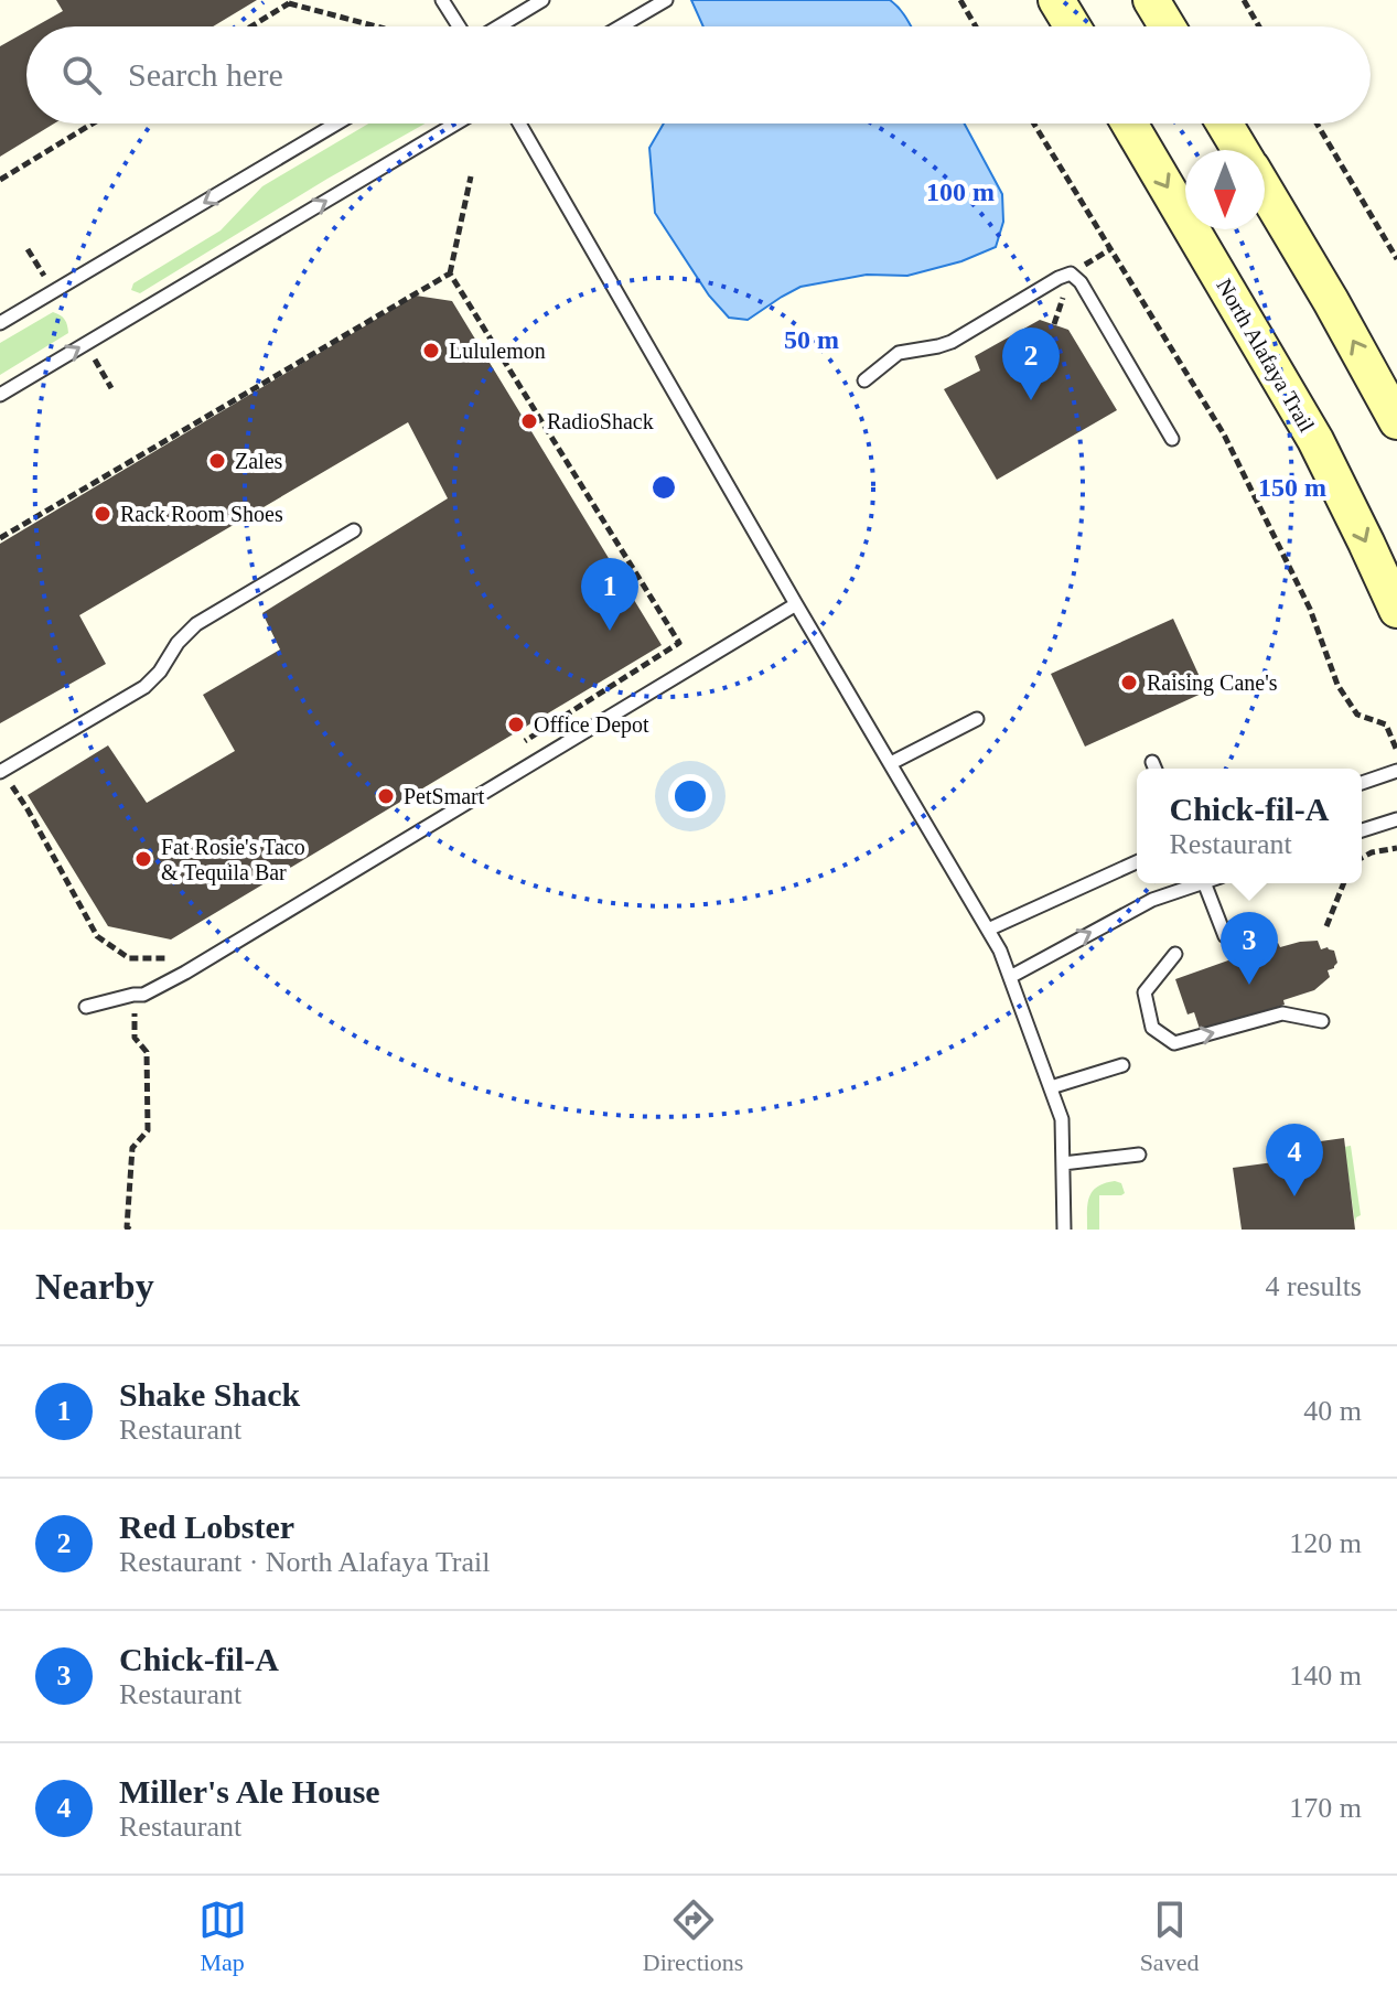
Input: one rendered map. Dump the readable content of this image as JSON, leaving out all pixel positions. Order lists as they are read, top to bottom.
{
  "streets": {
    "main road": ["North Alafaya Trail"]
  },
  "places": [
    "Lululemon",
    "RadioShack",
    "Zales",
    "Rack Room Shoes",
    "Raising Cane's",
    "Office Depot",
    "PetSmart",
    "Fat Rosie's Taco & Tequila Bar"
  ],
  "north": "bottom",
  "page": {
    "search": "Search here",
    "pins": [
      "2",
      "1",
      "3",
      "4"
    ],
    "popup": ["Chick-fil-A", "Restaurant"],
    "heading": ["Nearby", "4 results"],
    "list": [
      {
        "mark": "1",
        "name": "Shake Shack",
        "note": "Restaurant",
        "value": "40 m"
      },
      {
        "mark": "2",
        "name": "Red Lobster",
        "note": "Restaurant · North Alafaya Trail",
        "value": "120 m"
      },
      {
        "mark": "3",
        "name": "Chick-fil-A",
        "note": "Restaurant",
        "value": "140 m"
      },
      {
        "mark": "4",
        "name": "Miller's Ale House",
        "note": "Restaurant",
        "value": "170 m"
      }
    ],
    "nav": ["Map", "Directions", "Saved"]
  },
  "rings": ["100 m", "50 m", "150 m"]
}
